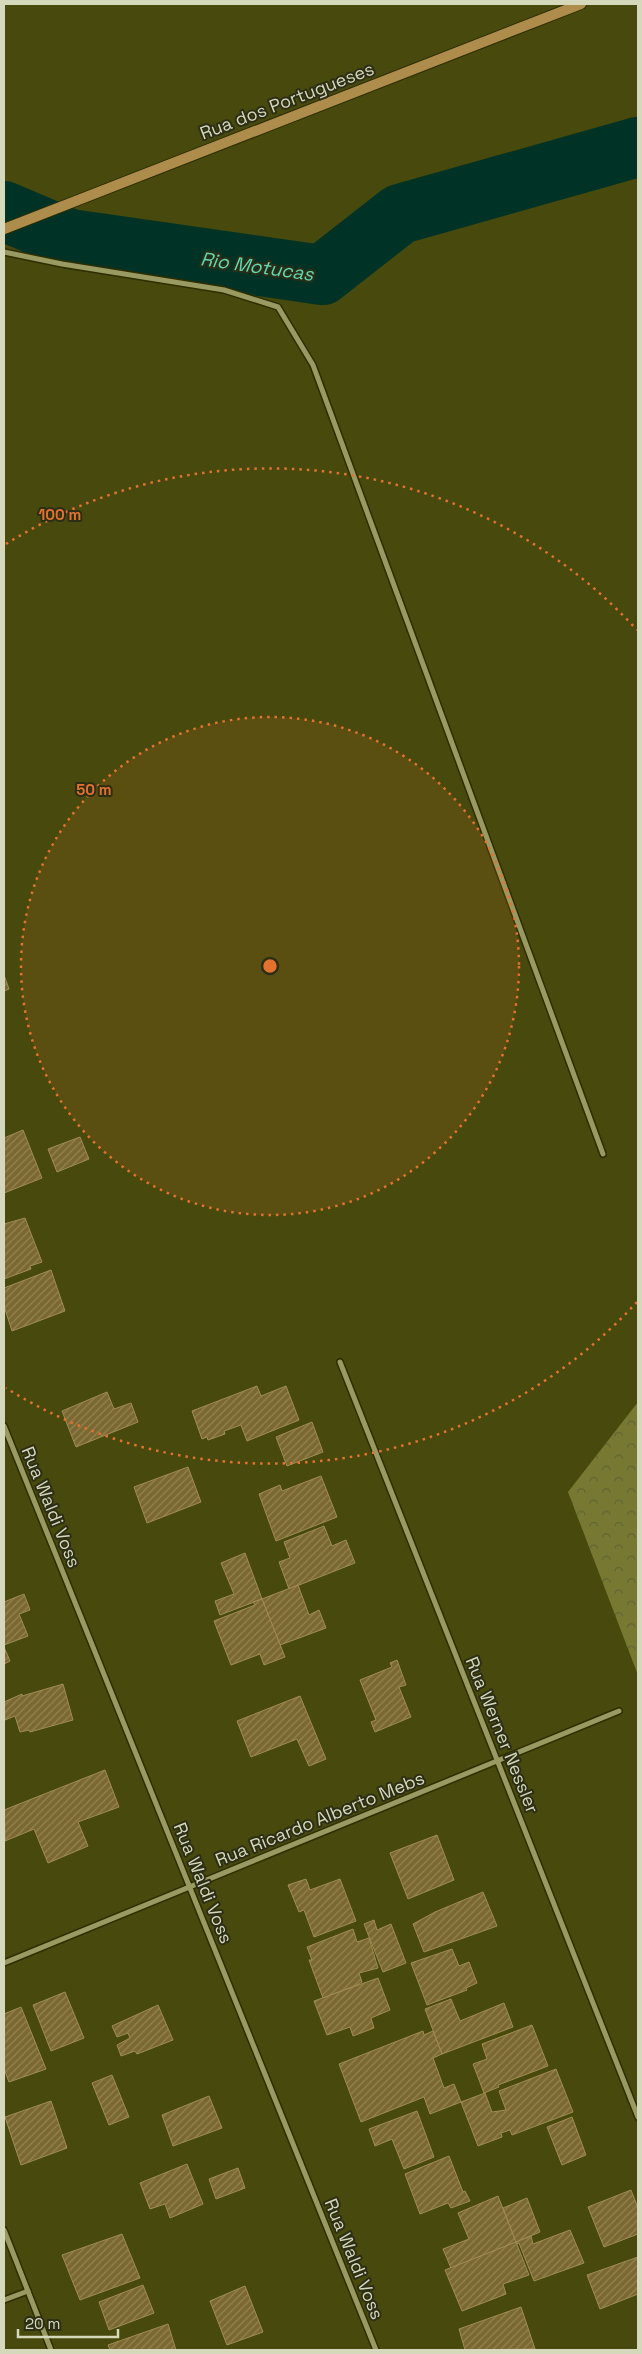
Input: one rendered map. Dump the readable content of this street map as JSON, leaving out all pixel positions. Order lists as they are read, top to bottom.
{
  "streets": {
    "street": [
      "Rua dos Portugueses",
      "Rua Waldi Voss",
      "Rua Werner Nessler",
      "Rua Ricardo Alberto Mebs"
    ]
  },
  "crossings": [
    ["Rua Waldi Voss", "Rua Ricardo Alberto Mebs"],
    ["Rua Werner Nessler", "Rua Ricardo Alberto Mebs"]
  ],
  "water": ["Rio Motucas"],
  "scale_bar": "20 m",
  "rings": ["100 m", "50 m"]
}
